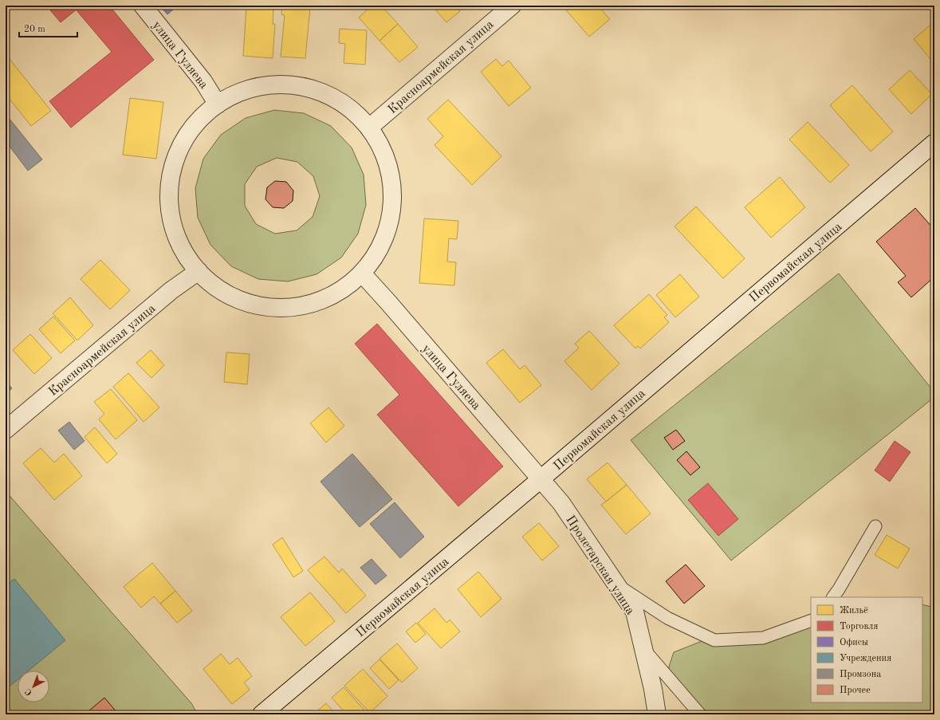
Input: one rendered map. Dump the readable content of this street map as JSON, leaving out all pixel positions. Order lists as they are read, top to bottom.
{
  "streets": {
    "street": [
      "улица Гуляева",
      "Красноармейская улица",
      "Первомайская улица",
      "Пролетарская улица"
    ]
  },
  "crossings": [
    ["улица Гуляева", "Первомайская улица"],
    ["улица Гуляева", "Пролетарская улица"],
    ["Первомайская улица", "Пролетарская улица"]
  ],
  "legend": [
    "Жильё",
    "Торговля",
    "Офисы",
    "Учреждения",
    "Промзона",
    "Прочее"
  ],
  "scale_bar": "20 m",
  "north": "bottom left"
}
